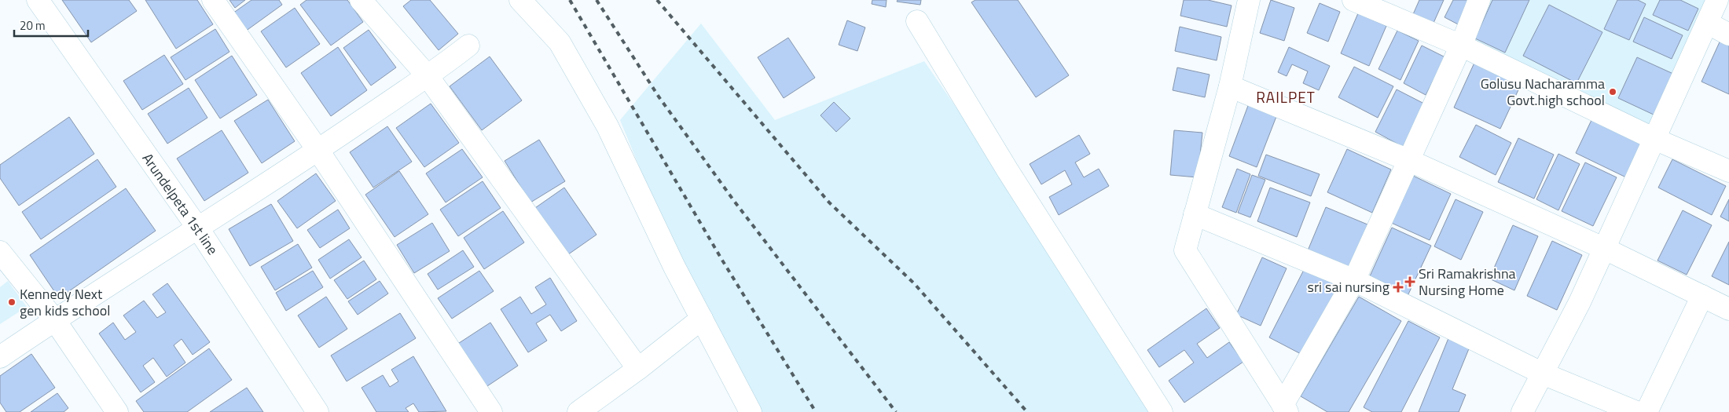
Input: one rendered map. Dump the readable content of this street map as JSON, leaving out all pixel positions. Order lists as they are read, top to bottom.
{
  "streets": {
    "street": ["Arundelpeta 1st line"]
  },
  "districts": ["RAILPET"],
  "places": {
    "other": ["Golusu Nacharamma Govt.high school", "Kennedy Next gen kids school"],
    "health": ["Sri Ramakrishna Nursing Home", "sri sai nursing"]
  },
  "scale_bar": "20 m"
}
